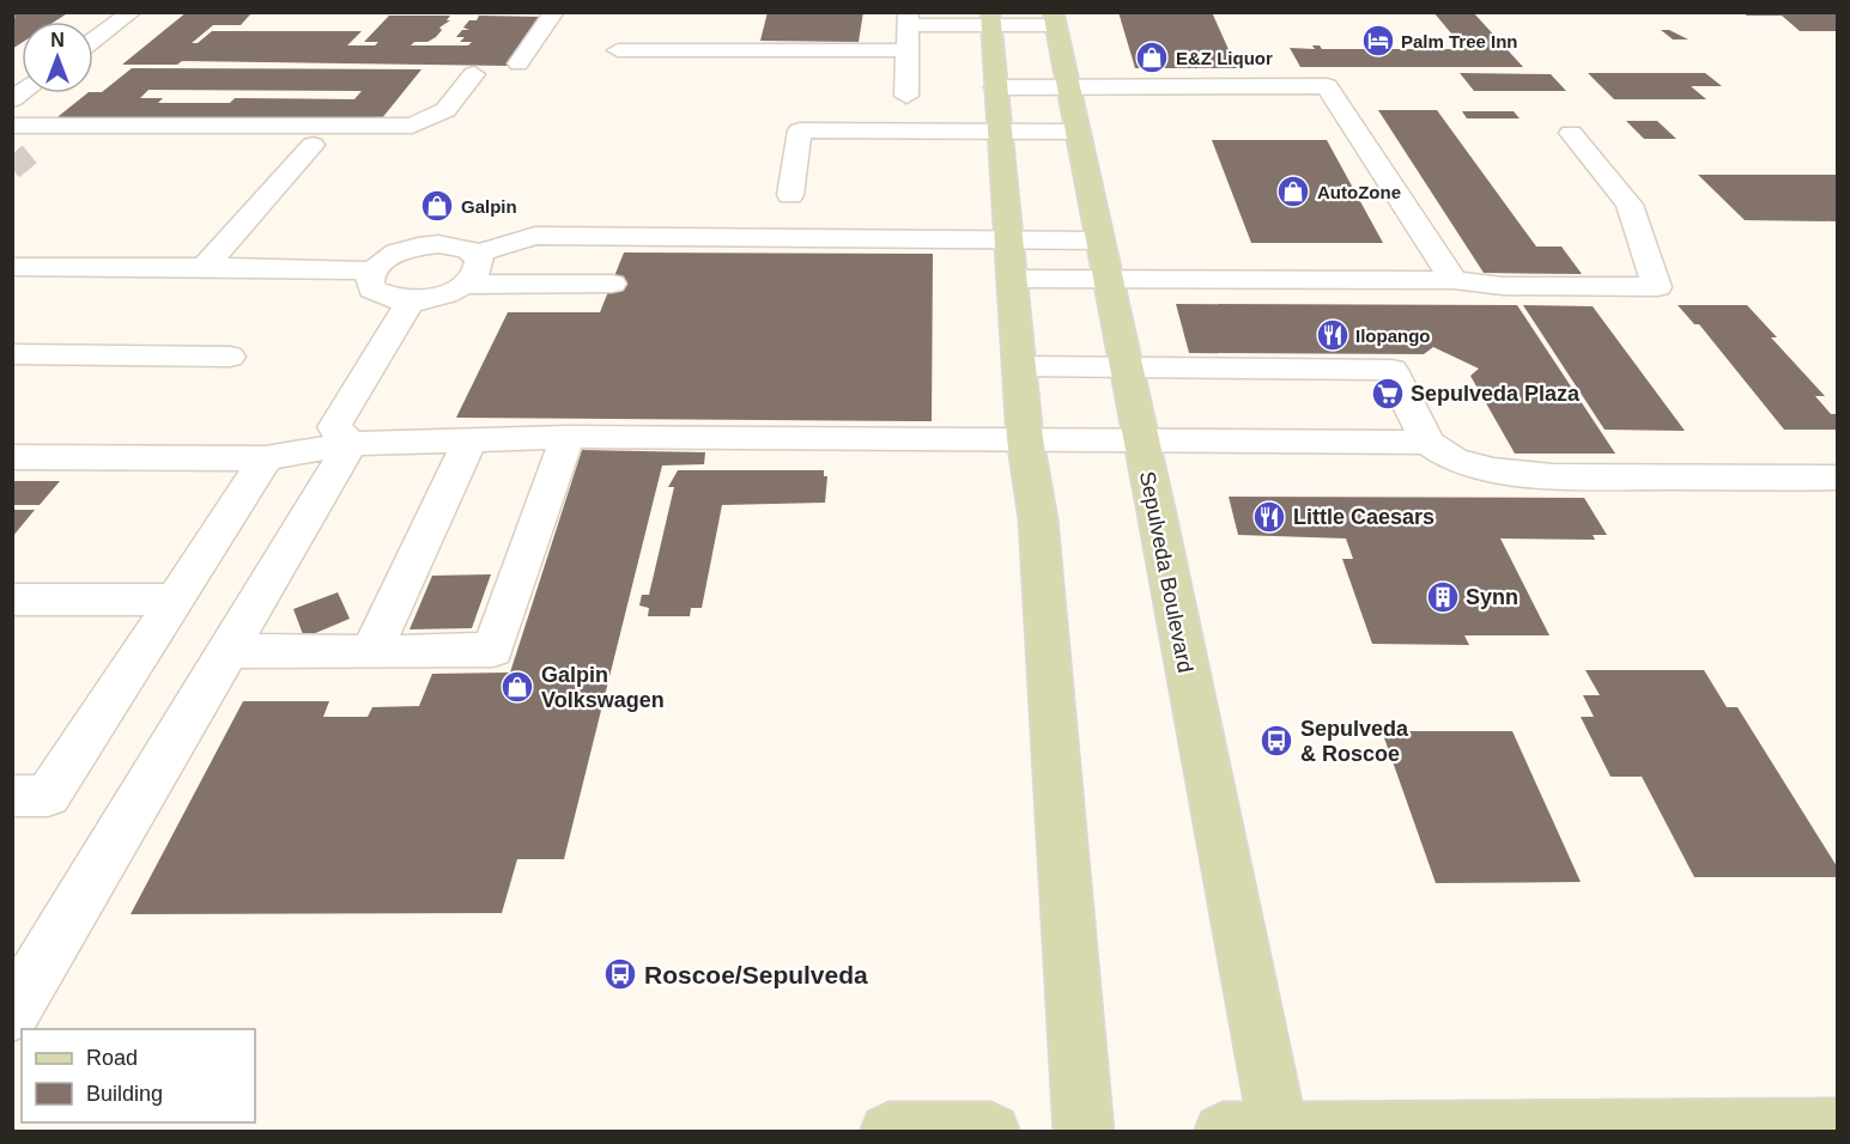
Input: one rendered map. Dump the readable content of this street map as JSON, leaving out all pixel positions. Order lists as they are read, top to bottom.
{
  "streets": {
    "main road": ["Sepulveda Boulevard"]
  },
  "places": {
    "hotel": ["Palm Tree Inn"],
    "shop": [
      "E&Z Liquor",
      "AutoZone",
      "Galpin",
      "Galpin Volkswagen"
    ],
    "restaurant": ["Ilopango", "Little Caesars"],
    "supermarket": ["Sepulveda Plaza"],
    "building": ["Synn"],
    "bus stop": ["Sepulveda & Roscoe", "Roscoe/Sepulveda"]
  },
  "legend": ["Road", "Building"],
  "north": "top"
}
